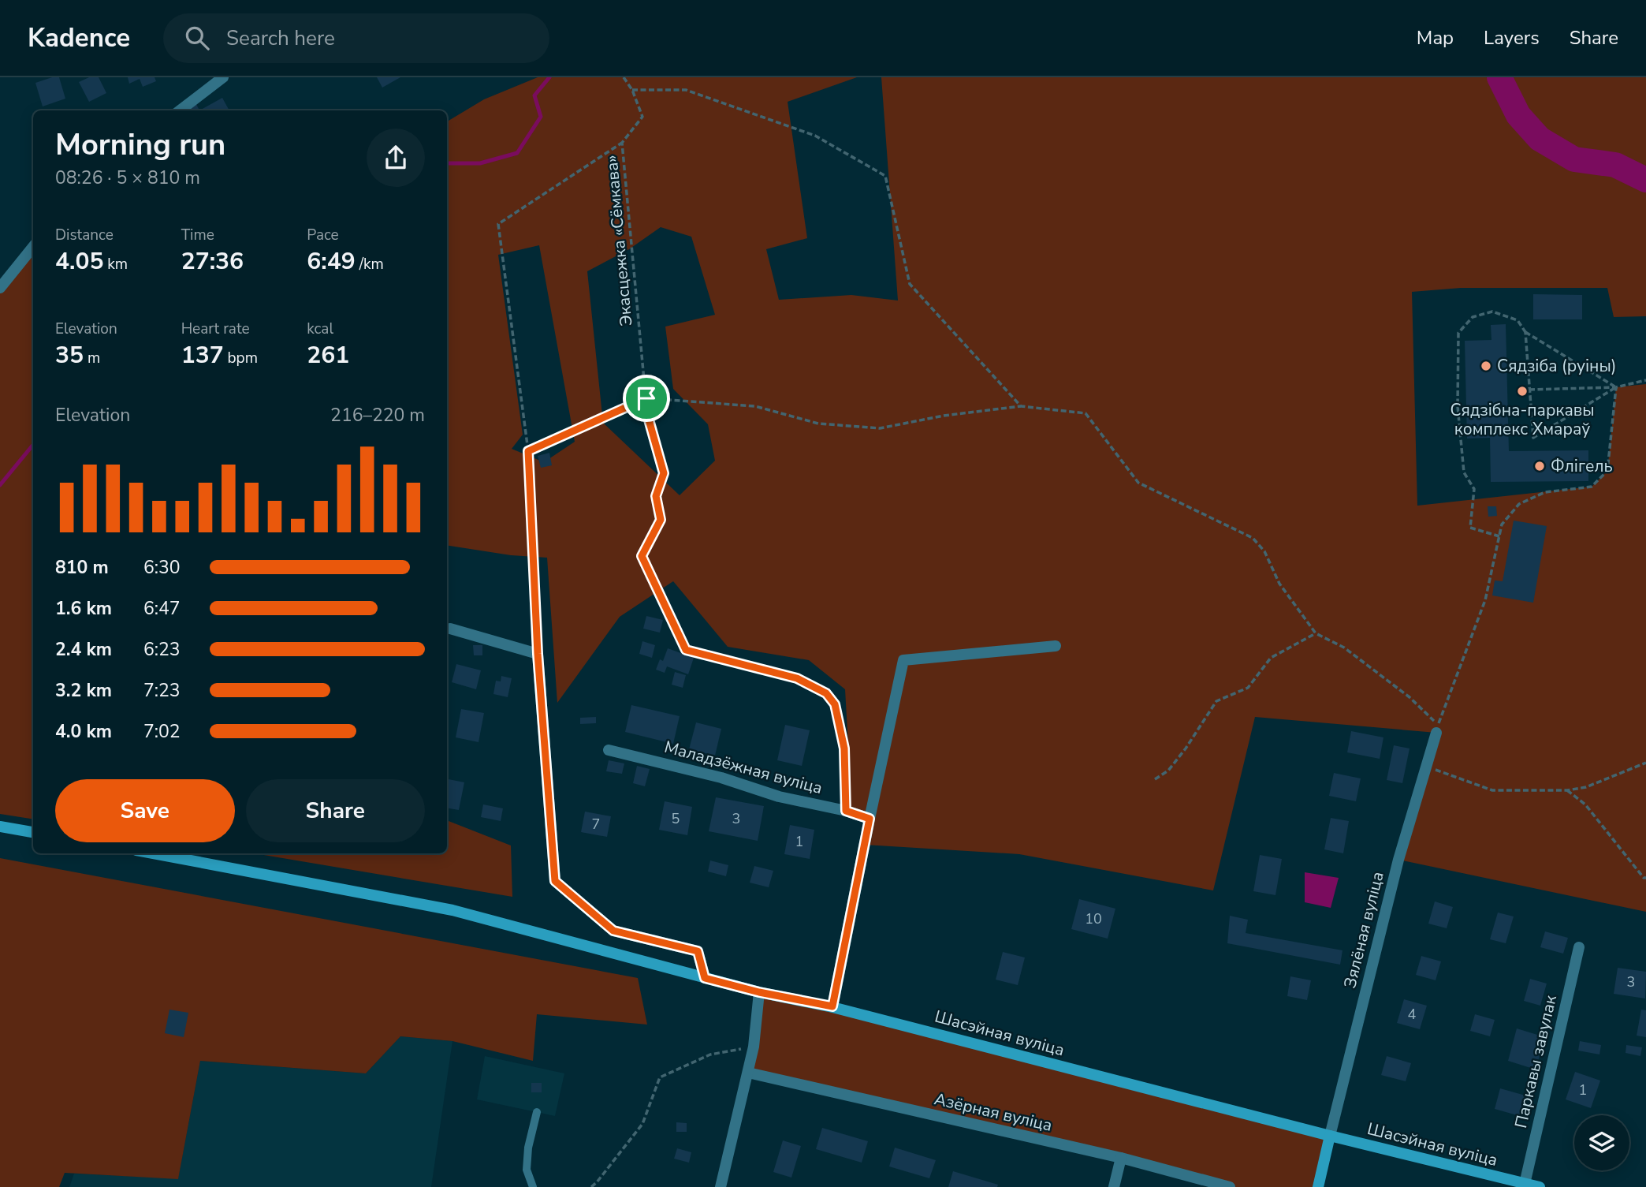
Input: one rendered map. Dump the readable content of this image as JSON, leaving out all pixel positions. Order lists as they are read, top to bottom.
{
  "streets": {
    "main road": ["Шасэйная вуліца"],
    "street": [
      "Маладзёжная вуліца",
      "Зялёная вуліца",
      "Паркавы завулак",
      "Азёрная вуліца"
    ],
    "path": ["Экасцежка «Сёмкава»"]
  },
  "crossings": [
    ["Экасцежка «Сёмкава»", "Маладзёжная вуліца"],
    ["Зялёная вуліца", "Шасэйная вуліца"],
    ["Шасэйная вуліца", "Паркавы завулак"]
  ],
  "places": ["Сядзіба (руіны)", "Сядзібна-паркавы комплекс Хмараў", "Флігель"],
  "house_numbers": [
    "5",
    "3",
    "7",
    "1",
    "10",
    "3",
    "4",
    "1"
  ],
  "page": {
    "header": "Kadence",
    "search": "Search here",
    "nav": ["Map", "Layers", "Share"],
    "heading": ["Morning run", "08:26 · 5 × 810 m"],
    "stats": [
      ["Distance", "4.05 km"],
      ["Time", "27:36"],
      ["Pace", "6:49 /km"],
      ["Elevation", "35 m"],
      ["Heart rate", "137 bpm"],
      ["kcal", "261"]
    ],
    "chart": ["Elevation", "216–220 m"],
    "list": [
      {
        "name": "810 m",
        "note": "6:30"
      },
      {
        "name": "1.6 km",
        "note": "6:47"
      },
      {
        "name": "2.4 km",
        "note": "6:23"
      },
      {
        "name": "3.2 km",
        "note": "7:23"
      },
      {
        "name": "4.0 km",
        "note": "7:02"
      }
    ],
    "buttons": ["Save", "Share"]
  }
}
